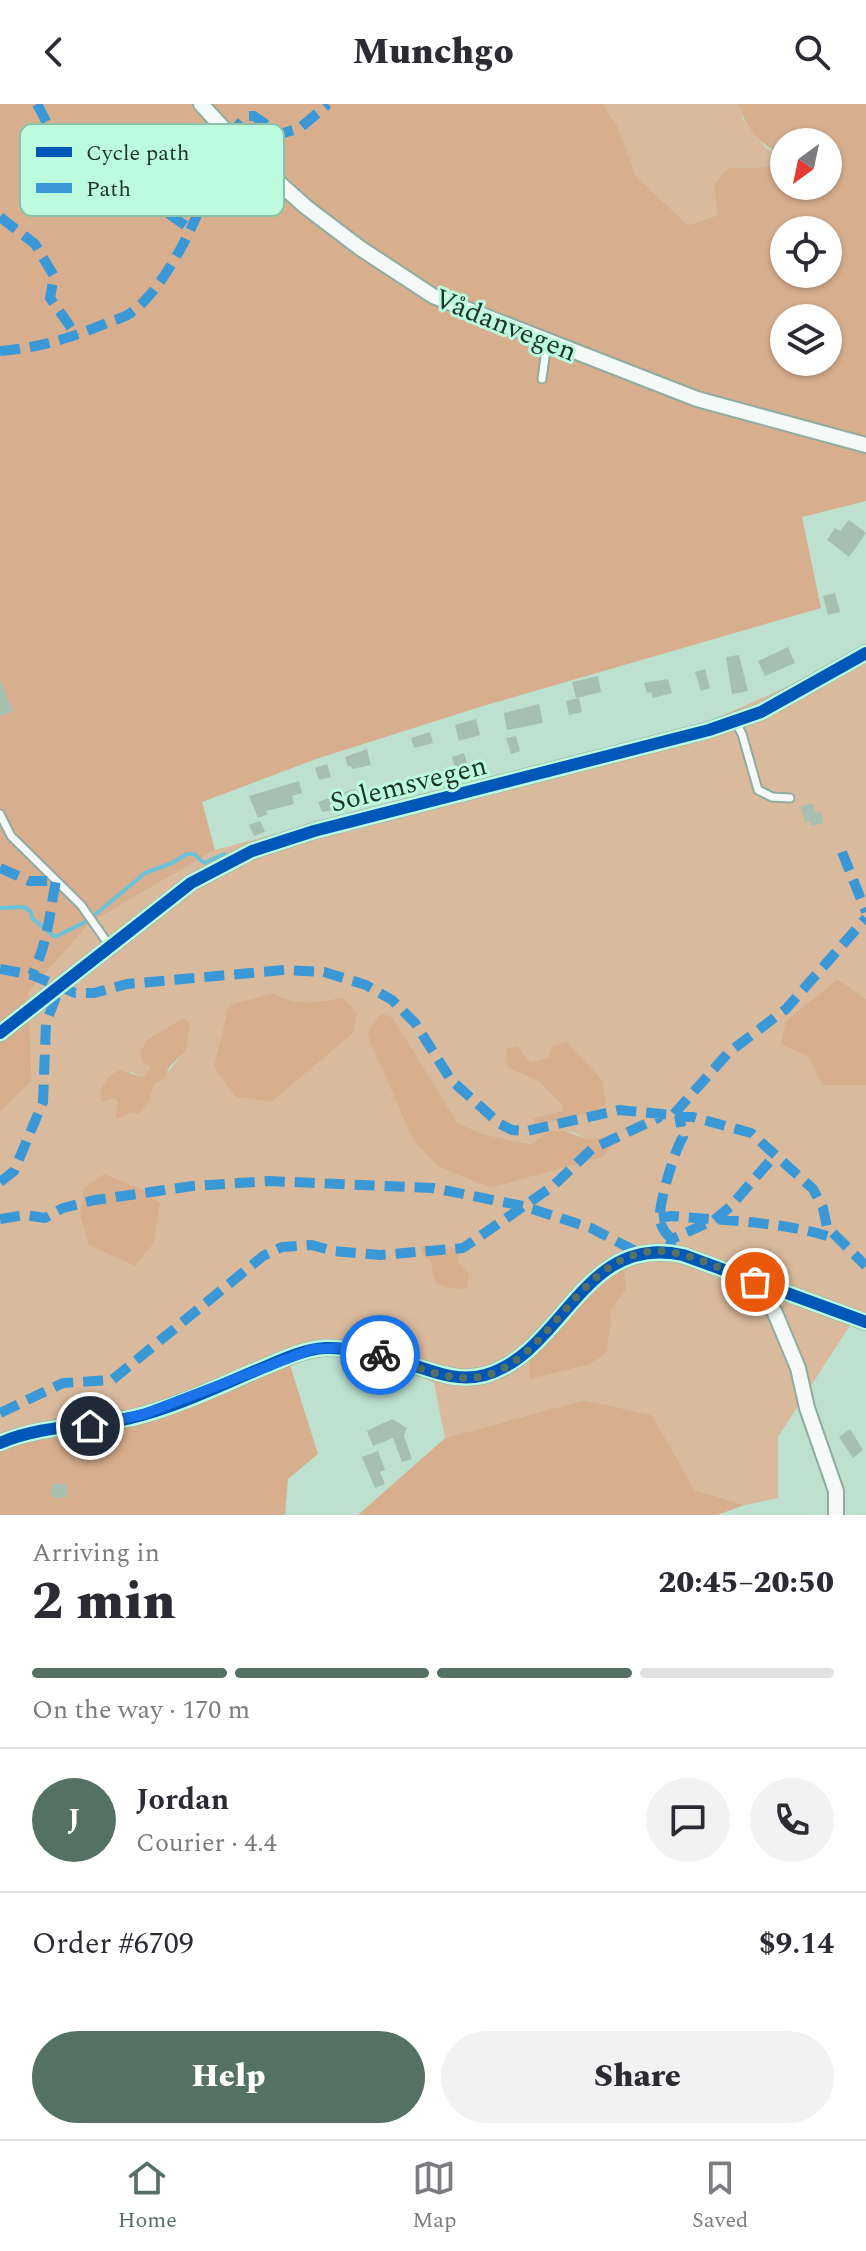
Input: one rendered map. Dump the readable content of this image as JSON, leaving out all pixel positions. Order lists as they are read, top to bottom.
{
  "streets": {
    "street": ["Vådanvegen", "Solemsvegen"]
  },
  "legend": ["Cycle path", "Path"],
  "north": "bottom left",
  "page": {
    "header": "Munchgo",
    "heading": ["2 min", "Arriving in", "20:45–20:50"],
    "panel": [
      "Jordan",
      "Courier · 4.4",
      "Order #6709",
      "$9.14"
    ],
    "bar": "On the way · 170 m",
    "round": "J",
    "buttons": ["Help", "Share"],
    "tabs": ["Home", "Map", "Saved"]
  }
}
